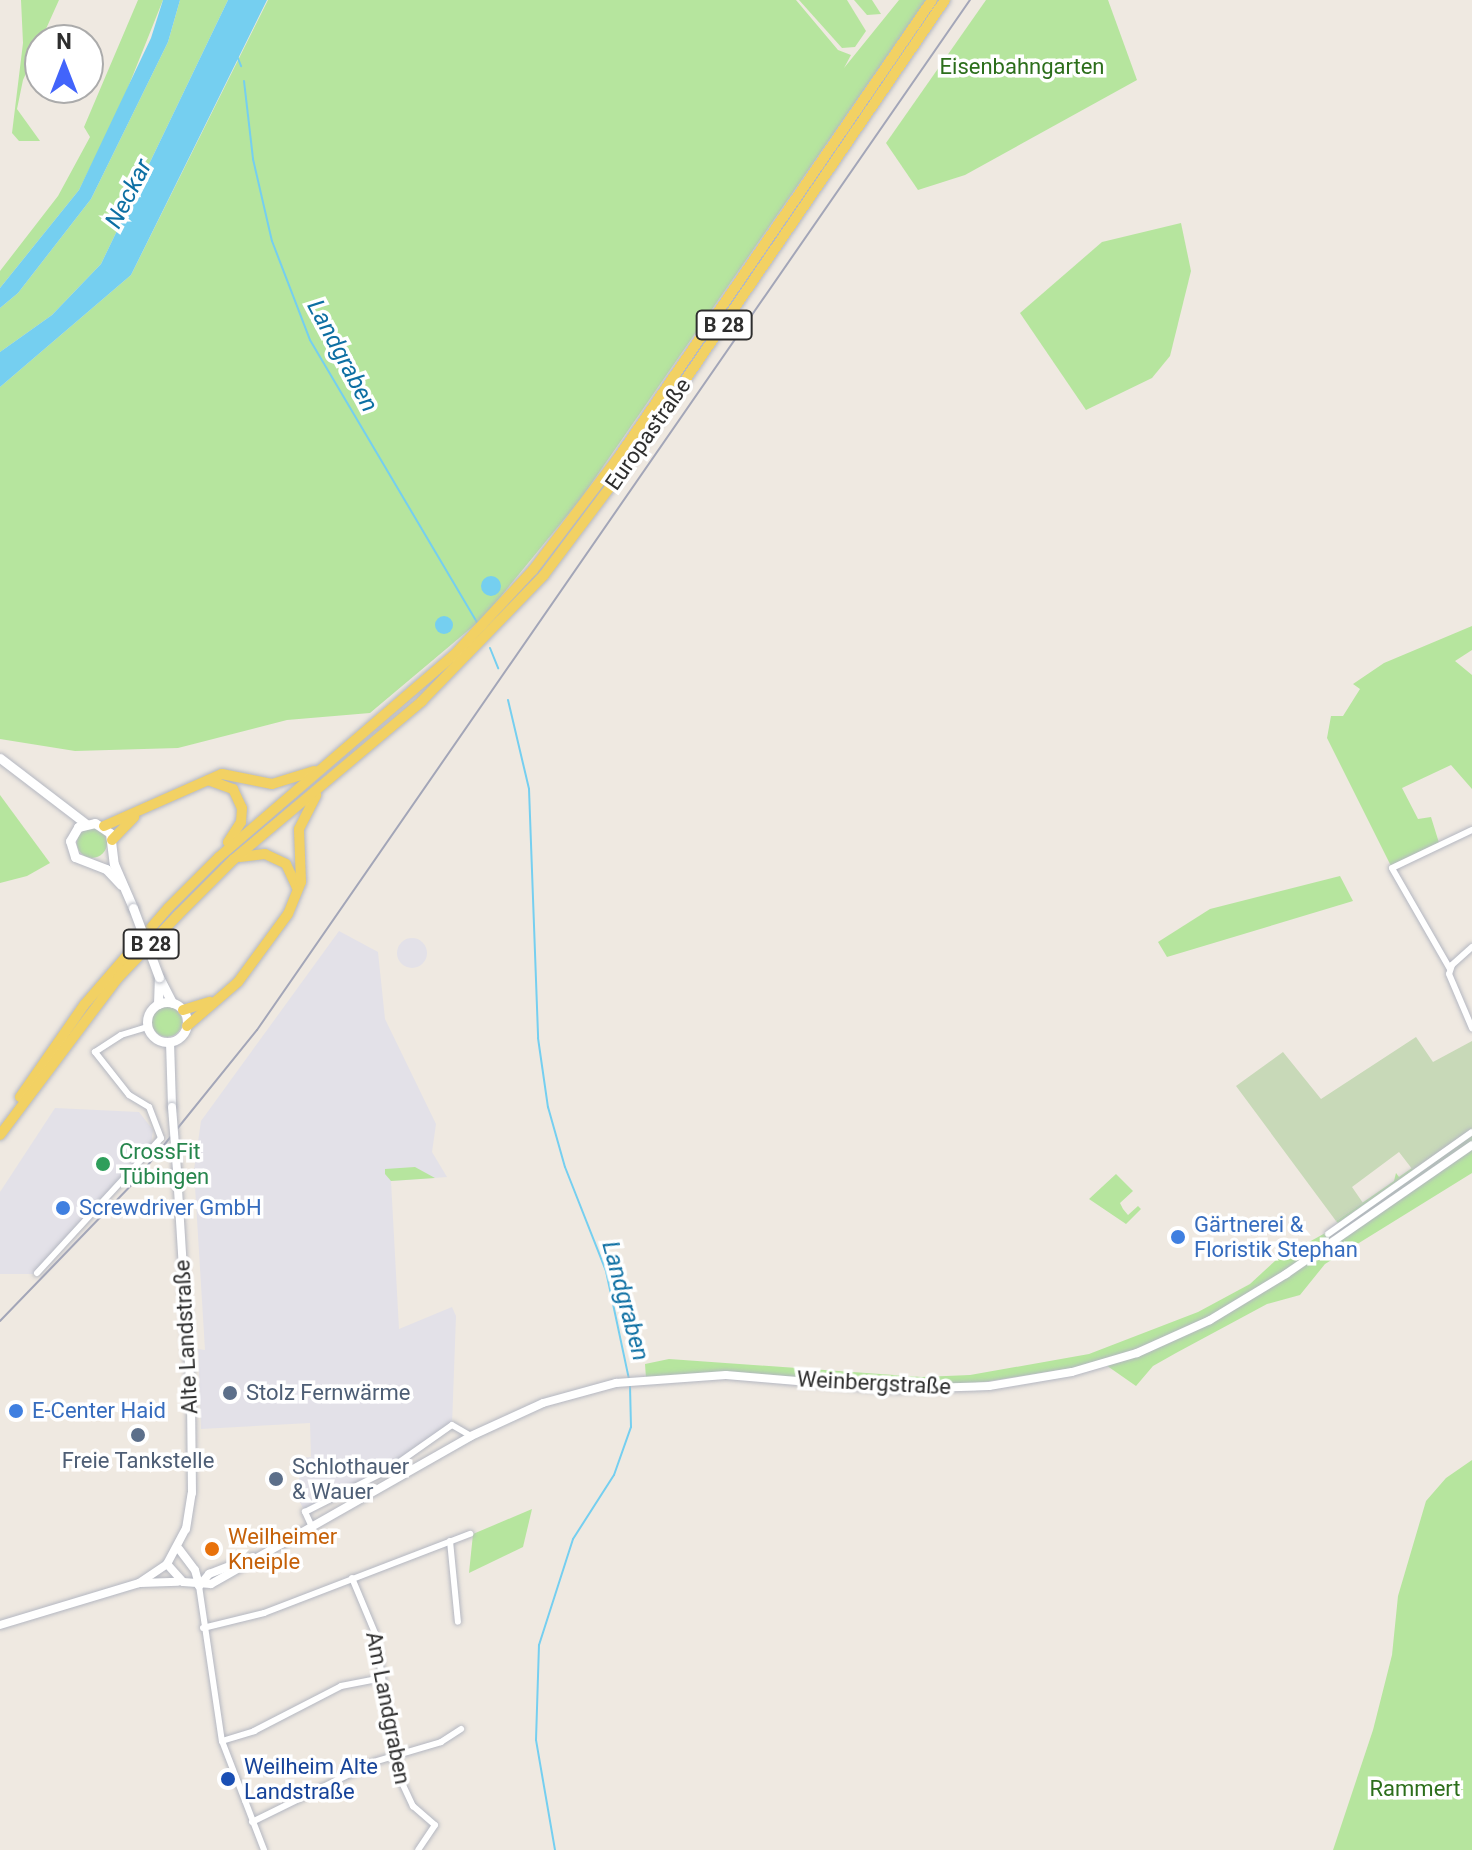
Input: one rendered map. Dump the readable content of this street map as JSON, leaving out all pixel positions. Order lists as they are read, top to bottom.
{
  "streets": {
    "main road": ["B 28", "Europastraße"],
    "street": ["Alte Landstraße", "Weinbergstraße", "Am Landgraben"]
  },
  "crossings": [
    ["B 28", "Europastraße"]
  ],
  "water": ["Neckar", "Landgraben"],
  "parks": ["Eisenbahngarten", "Rammert"],
  "places": [
    "CrossFit Tübingen",
    "Screwdriver GmbH",
    "Gärtnerei & Floristik Stephan",
    "Stolz Fernwärme",
    "E-Center Haid",
    "Freie Tankstelle",
    "Schlothauer & Wauer",
    "Weilheimer Kneiple",
    "Weilheim Alte Landstraße"
  ],
  "north": "top"
}
